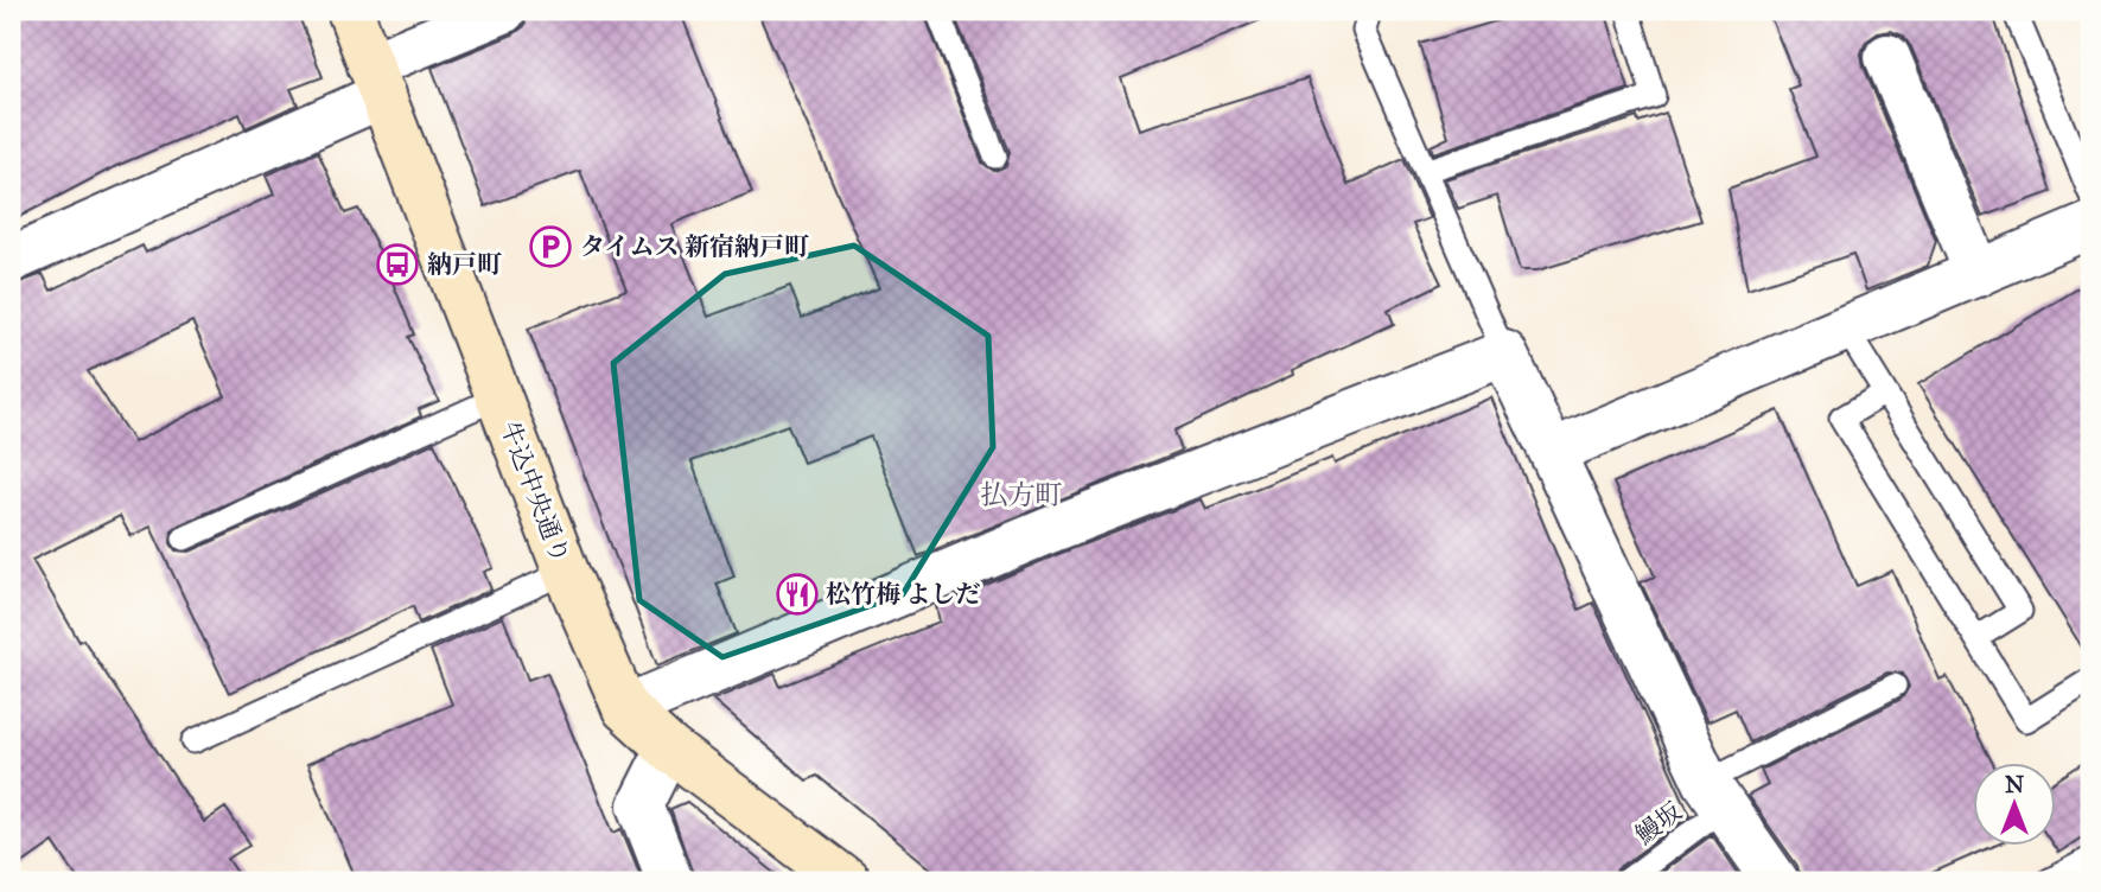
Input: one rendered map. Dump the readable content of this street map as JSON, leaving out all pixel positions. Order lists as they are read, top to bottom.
{
  "streets": {
    "street": ["牛込中央通り"],
    "lane": ["鰻坂"]
  },
  "districts": ["払方町"],
  "places": {
    "parking": ["タイムス 新宿納戸町"],
    "bus stop": ["納戸町"],
    "restaurant": ["松竹梅 よしだ"]
  },
  "north": "top"
}
